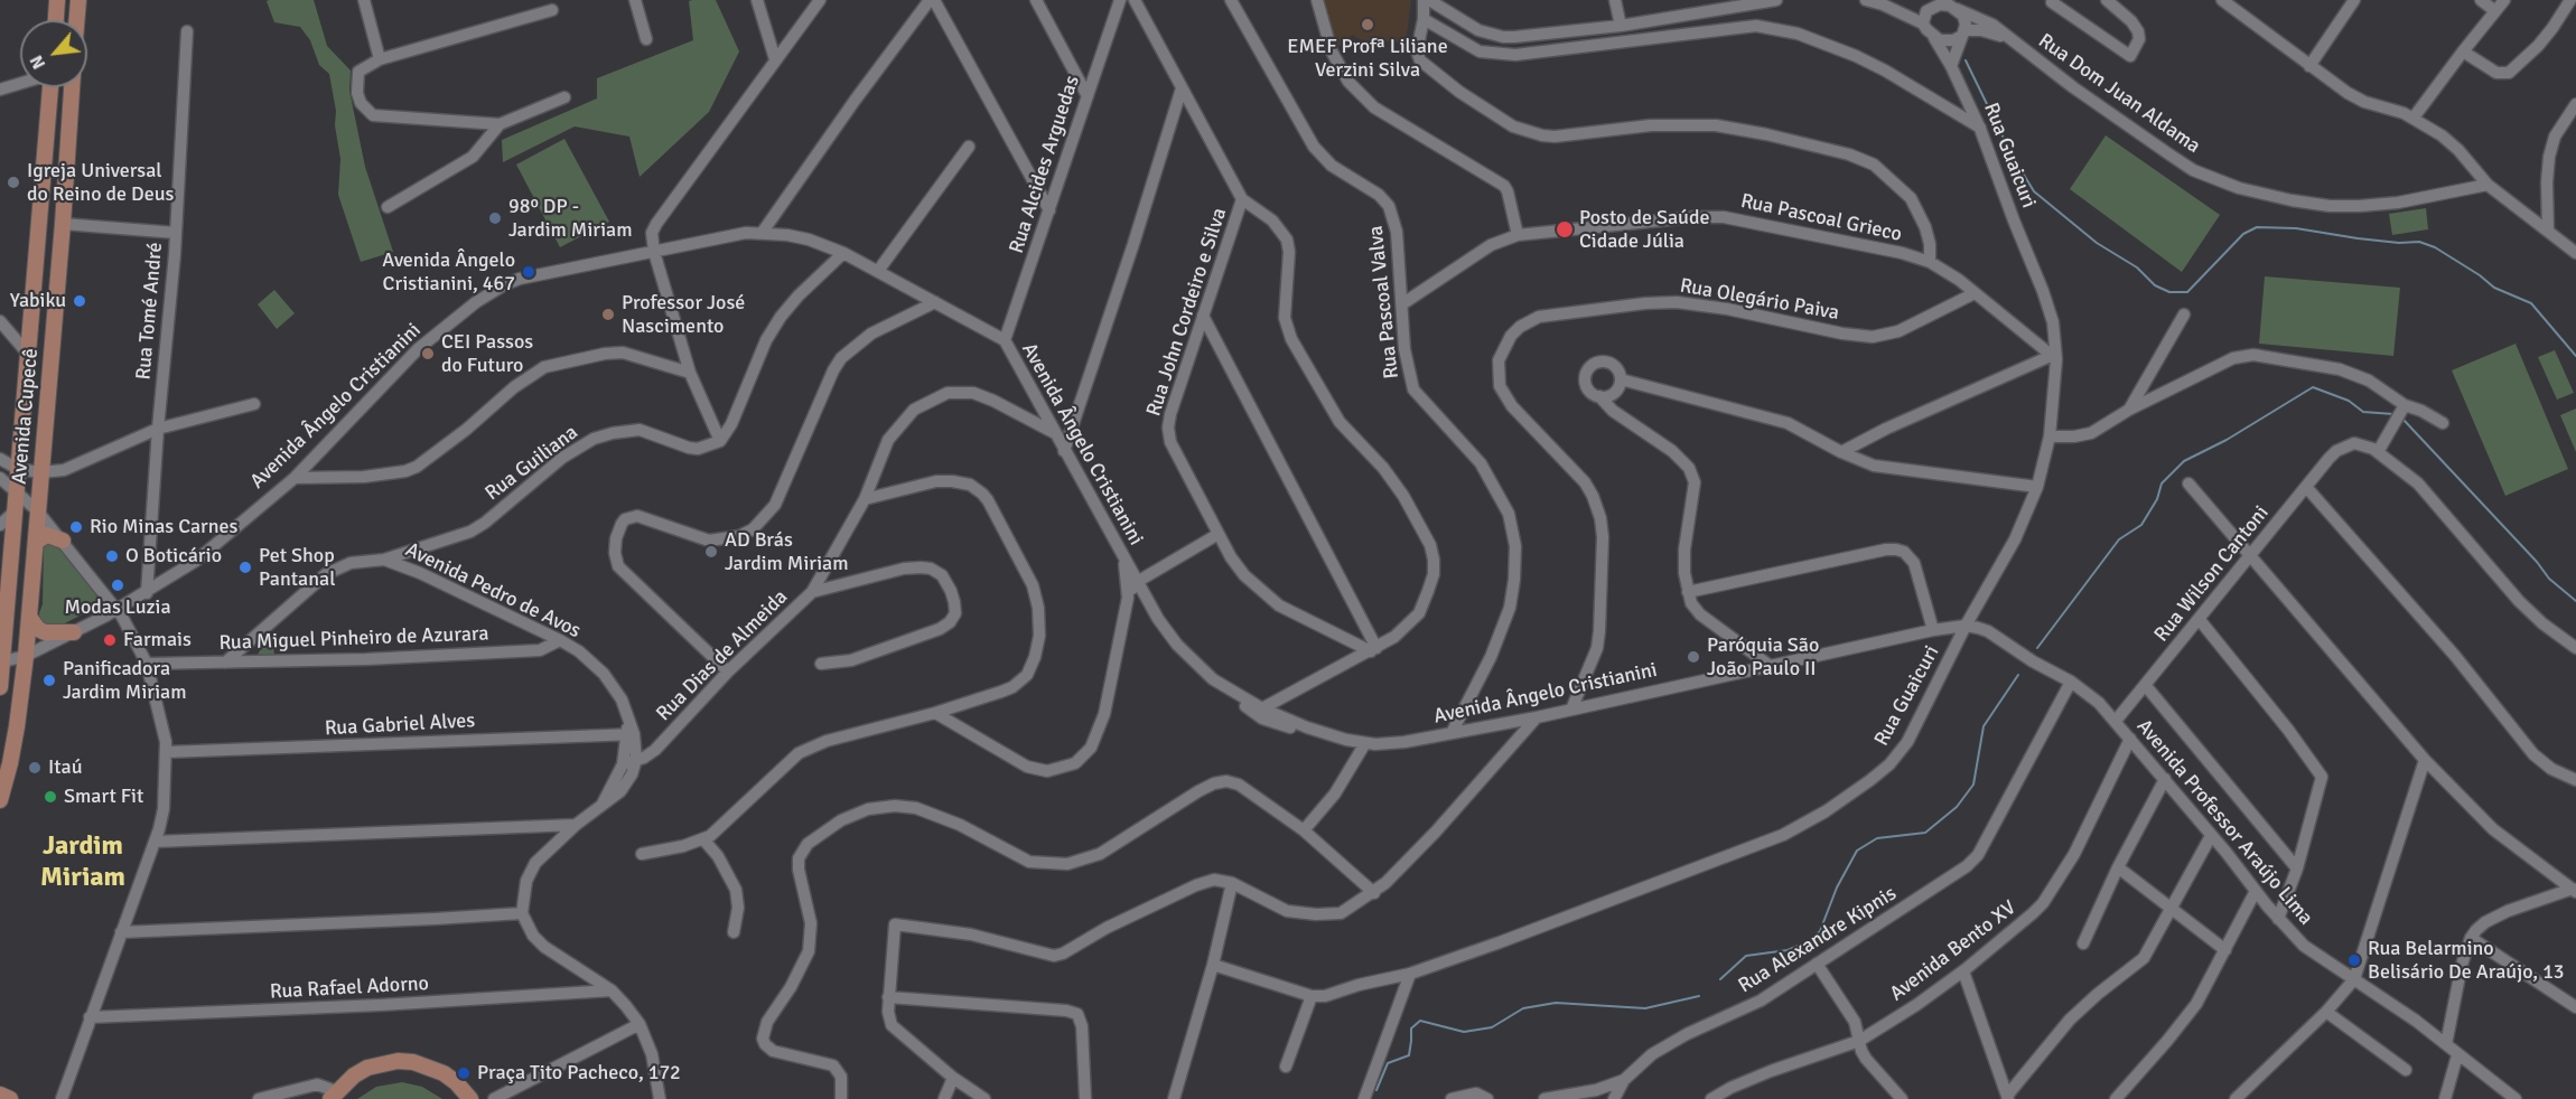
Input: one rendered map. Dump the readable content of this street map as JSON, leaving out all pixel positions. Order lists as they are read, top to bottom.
{
  "streets": {
    "main road": ["Avenida Cupecê"],
    "street": [
      "Rua Dom Juan Aldama",
      "Rua Guaicuri",
      "Rua Alcides Arguedas",
      "Rua Pascoal Grieco",
      "Rua Olegário Paiva",
      "Rua Pascoal Valva",
      "Rua Tomé André",
      "Rua John Cordeiro e Silva",
      "Avenida Ângelo Cristianini",
      "Rua Guiliana",
      "Rua Wilson Cantoni",
      "Avenida Pedro de Avos",
      "Rua Miguel Pinheiro de Azurara",
      "Rua Dias de Almeida",
      "Rua Gabriel Alves",
      "Avenida Professor Araújo Lima",
      "Rua Alexandre Kipnis",
      "Avenida Bento XV",
      "Rua Rafael Adorno"
    ]
  },
  "crossings": [
    ["Rua Dom Juan Aldama", "Rua Guaicuri"],
    ["Rua Guaicuri", "Rua Pascoal Grieco"],
    ["Rua Guaicuri", "Avenida Ângelo Cristianini"],
    ["Rua Guaicuri", "Avenida Professor Araújo Lima"],
    ["Rua Alcides Arguedas", "Avenida Ângelo Cristianini"],
    ["Rua Pascoal Grieco", "Rua Olegário Paiva"],
    ["Rua Pascoal Grieco", "Rua Pascoal Valva"],
    ["Rua Olegário Paiva", "Avenida Ângelo Cristianini"],
    ["Rua Pascoal Valva", "Avenida Ângelo Cristianini"],
    ["Rua Tomé André", "Avenida Ângelo Cristianini"],
    ["Avenida Ângelo Cristianini", "Avenida Cupecê"],
    ["Avenida Ângelo Cristianini", "Rua Dias de Almeida"],
    ["Avenida Ângelo Cristianini", "Avenida Professor Araújo Lima"],
    ["Rua Guiliana", "Avenida Pedro de Avos"],
    ["Rua Wilson Cantoni", "Avenida Professor Araújo Lima"],
    ["Avenida Pedro de Avos", "Rua Miguel Pinheiro de Azurara"],
    ["Avenida Pedro de Avos", "Rua Dias de Almeida"],
    ["Avenida Pedro de Avos", "Rua Gabriel Alves"],
    ["Avenida Professor Araújo Lima", "Rua Alexandre Kipnis"],
    ["Avenida Professor Araújo Lima", "Avenida Bento XV"]
  ],
  "districts": ["Jardim Miriam"],
  "places": [
    "EMEF Profª Liliane Verzini Silva",
    "Igreja Universal do Reino de Deus",
    "98º DP - Jardim Miriam",
    "Posto de Saúde Cidade Júlia",
    "Avenida Ângelo Cristianini, 467",
    "Yabiku",
    "Professor José Nascimento",
    "CEI Passos do Futuro",
    "Rio Minas Carnes",
    "AD Brás Jardim Miriam",
    "O Boticário",
    "Pet Shop Pantanal",
    "Modas Luzia",
    "Farmais",
    "Paróquia São João Paulo II",
    "Panificadora Jardim Miriam",
    "Itaú",
    "Smart Fit",
    "Rua Belarmino Belisário De Araújo, 13",
    "Praça Tito Pacheco, 172"
  ],
  "north": "bottom left"
}
